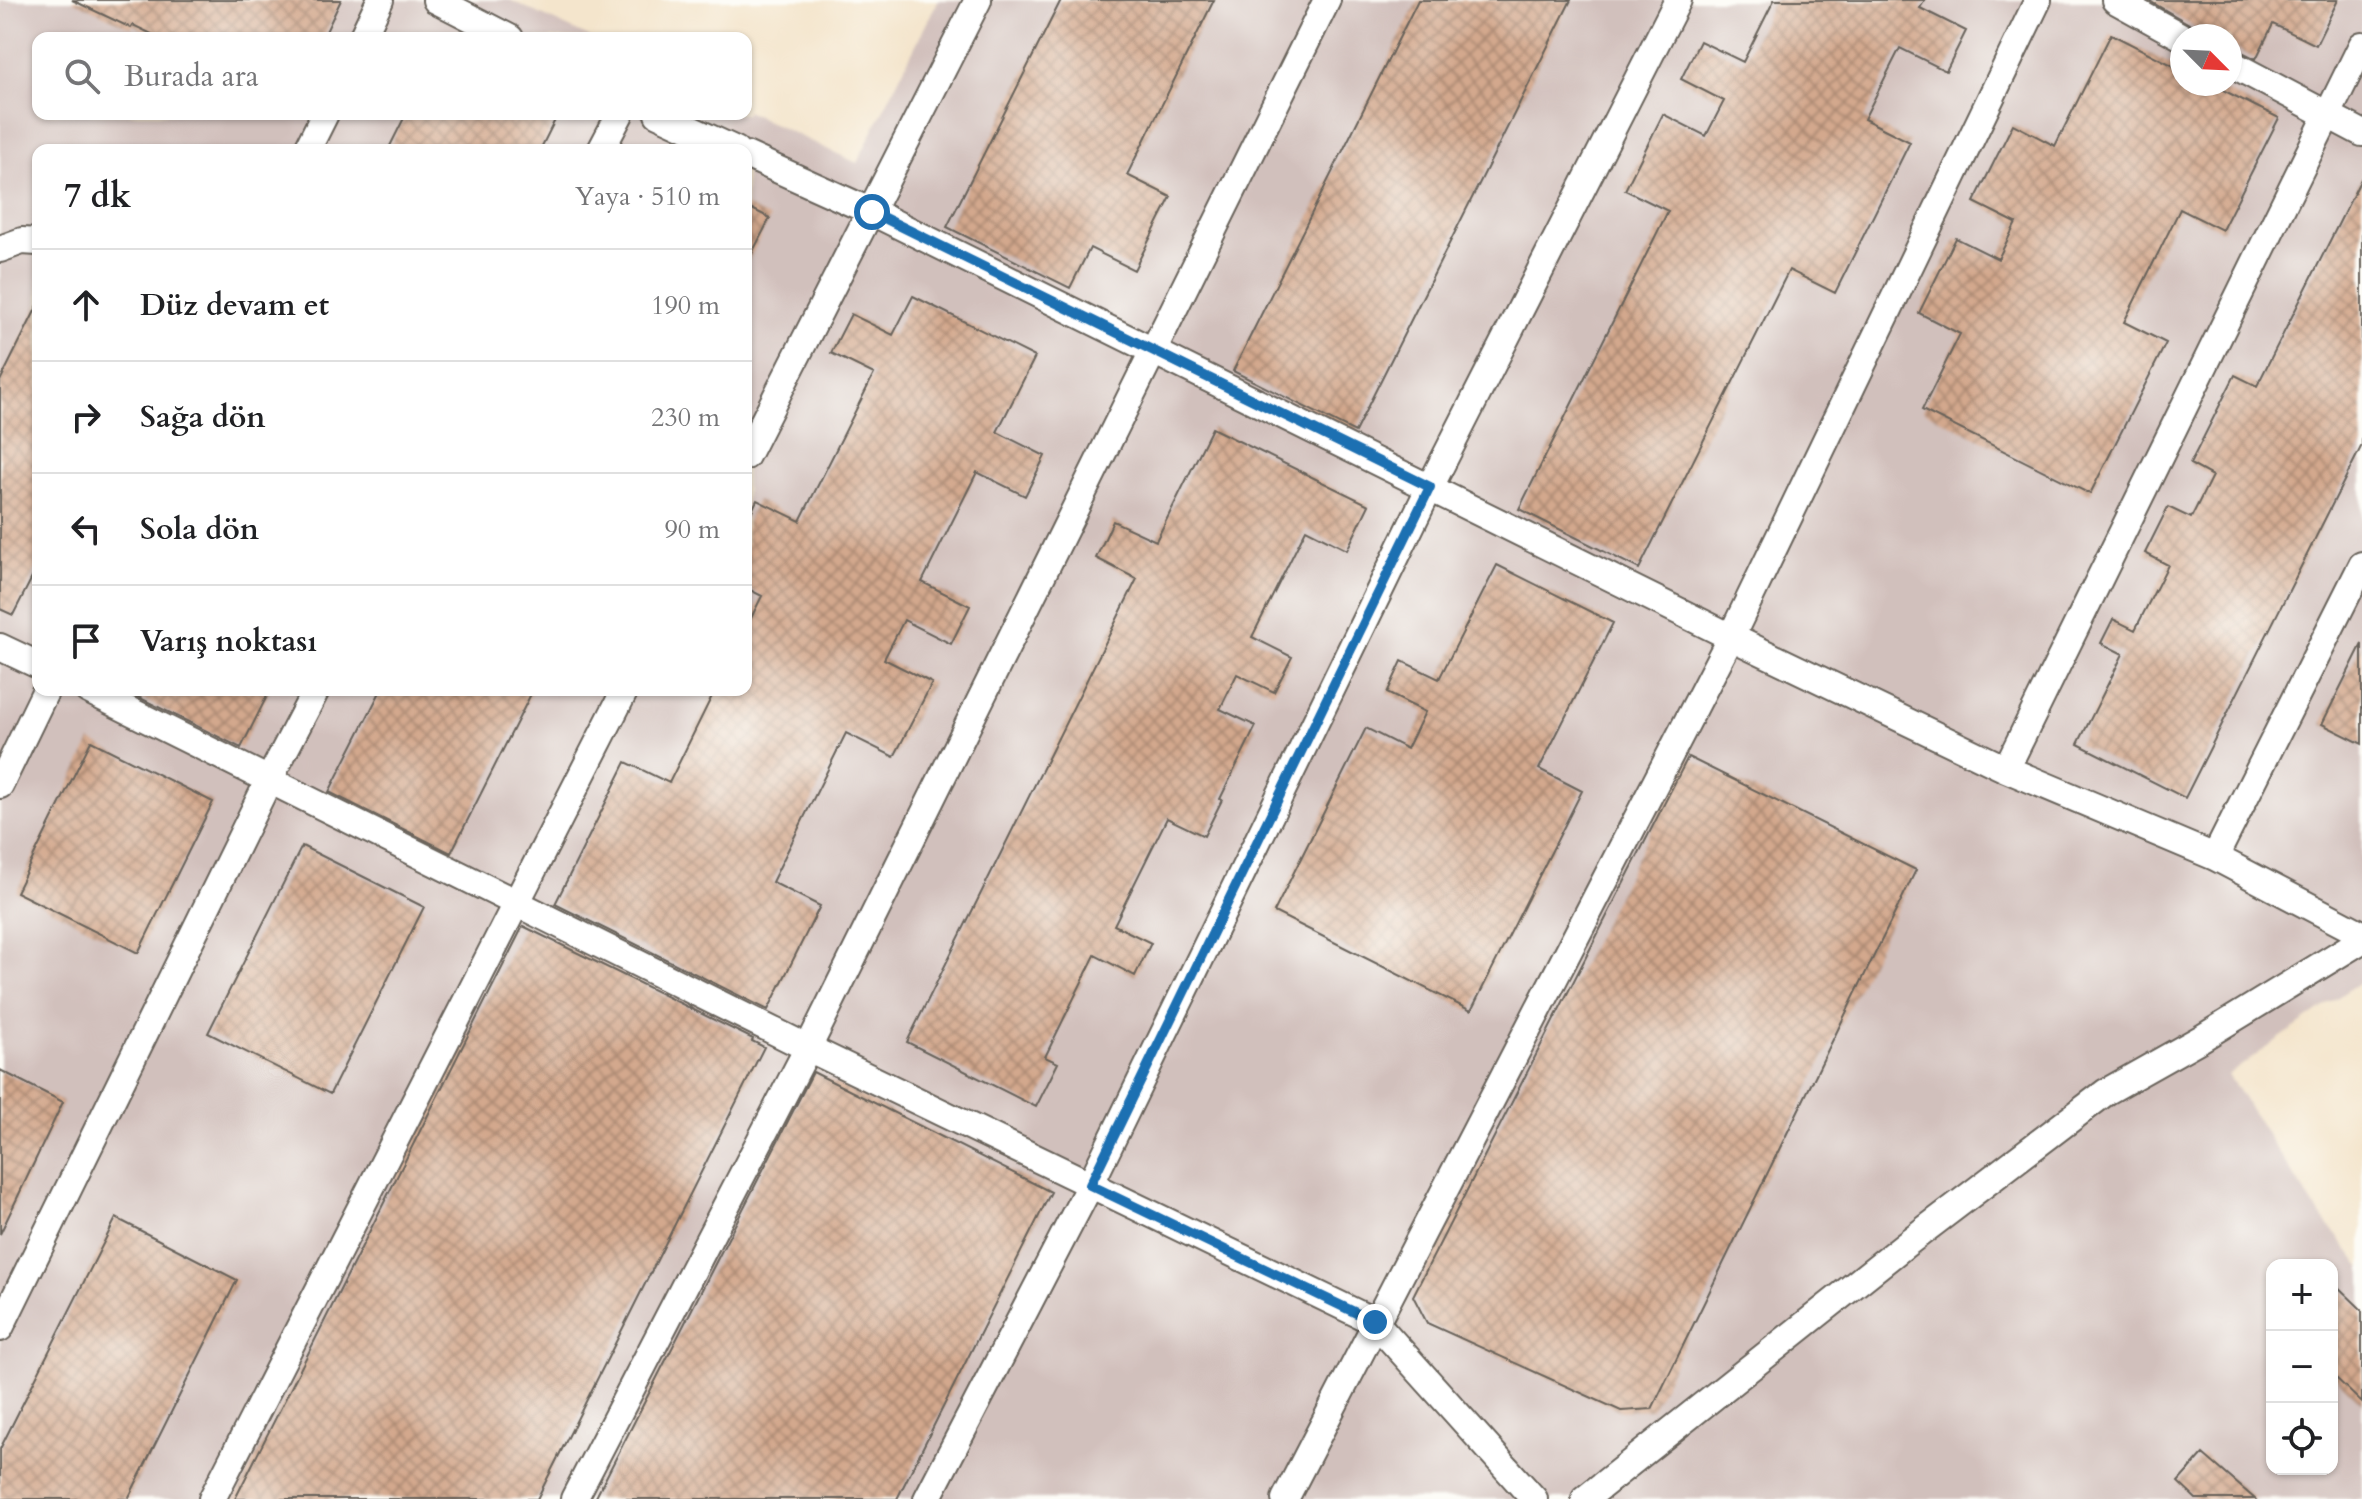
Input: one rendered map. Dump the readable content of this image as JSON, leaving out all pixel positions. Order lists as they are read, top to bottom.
{
  "north": "bottom right",
  "page": {
    "search": "Burada ara",
    "heading": ["7 dk", "Yaya · 510 m"],
    "list": [
      ["Düz devam et", "190 m"],
      ["Sağa dön", "230 m"],
      ["Sola dön", "90 m"],
      "Varış noktası"
    ],
    "map_buttons": ["+", "−"]
  }
}
